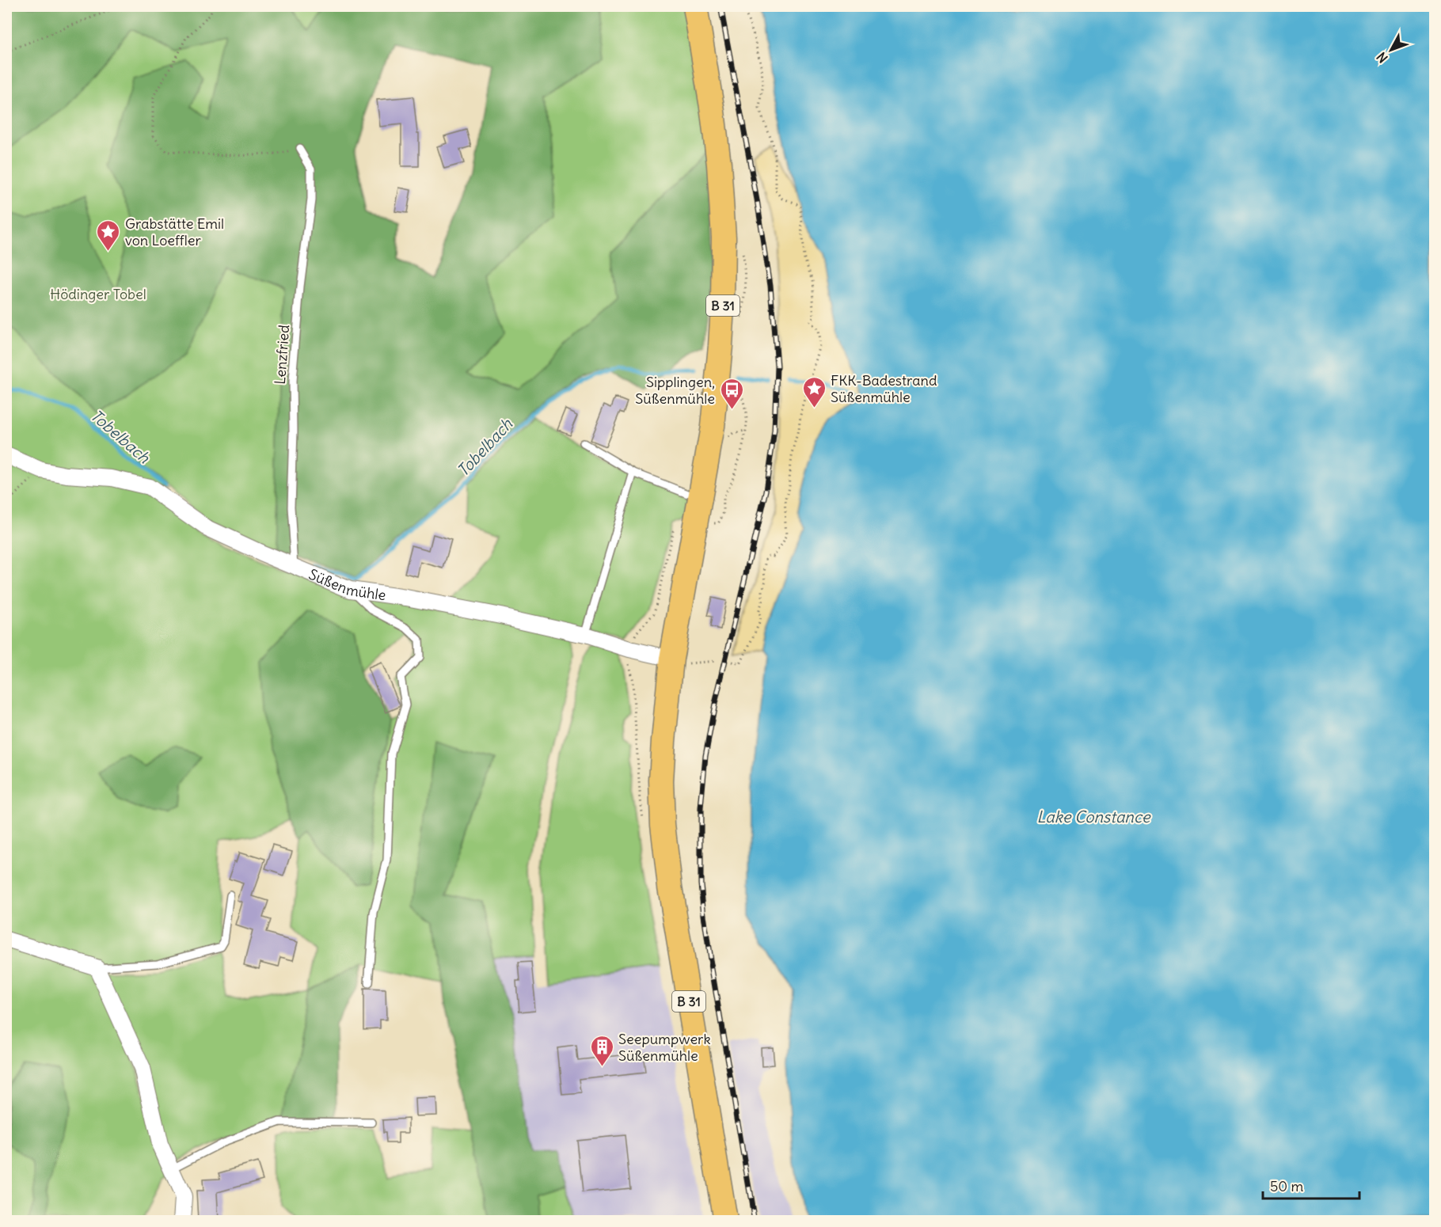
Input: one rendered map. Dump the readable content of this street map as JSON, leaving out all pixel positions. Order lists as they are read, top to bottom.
{
  "streets": {
    "main road": ["B 31"],
    "street": ["Süßenmühle"],
    "lane": ["Lenzfried"]
  },
  "crossings": [
    ["B 31", "Süßenmühle"],
    ["Lenzfried", "Süßenmühle"]
  ],
  "water": ["Tobelbach", "Lake Constance"],
  "parks": ["Hödinger Tobel"],
  "places": {
    "place": ["Grabstätte Emil von Loeffler", "FKK-Badestrand Süßenmühle"],
    "bus stop": ["Sipplingen, Süßenmühle"],
    "building": ["Seepumpwerk Süßenmühle"]
  },
  "scale_bar": "50 m",
  "north": "bottom left"
}
